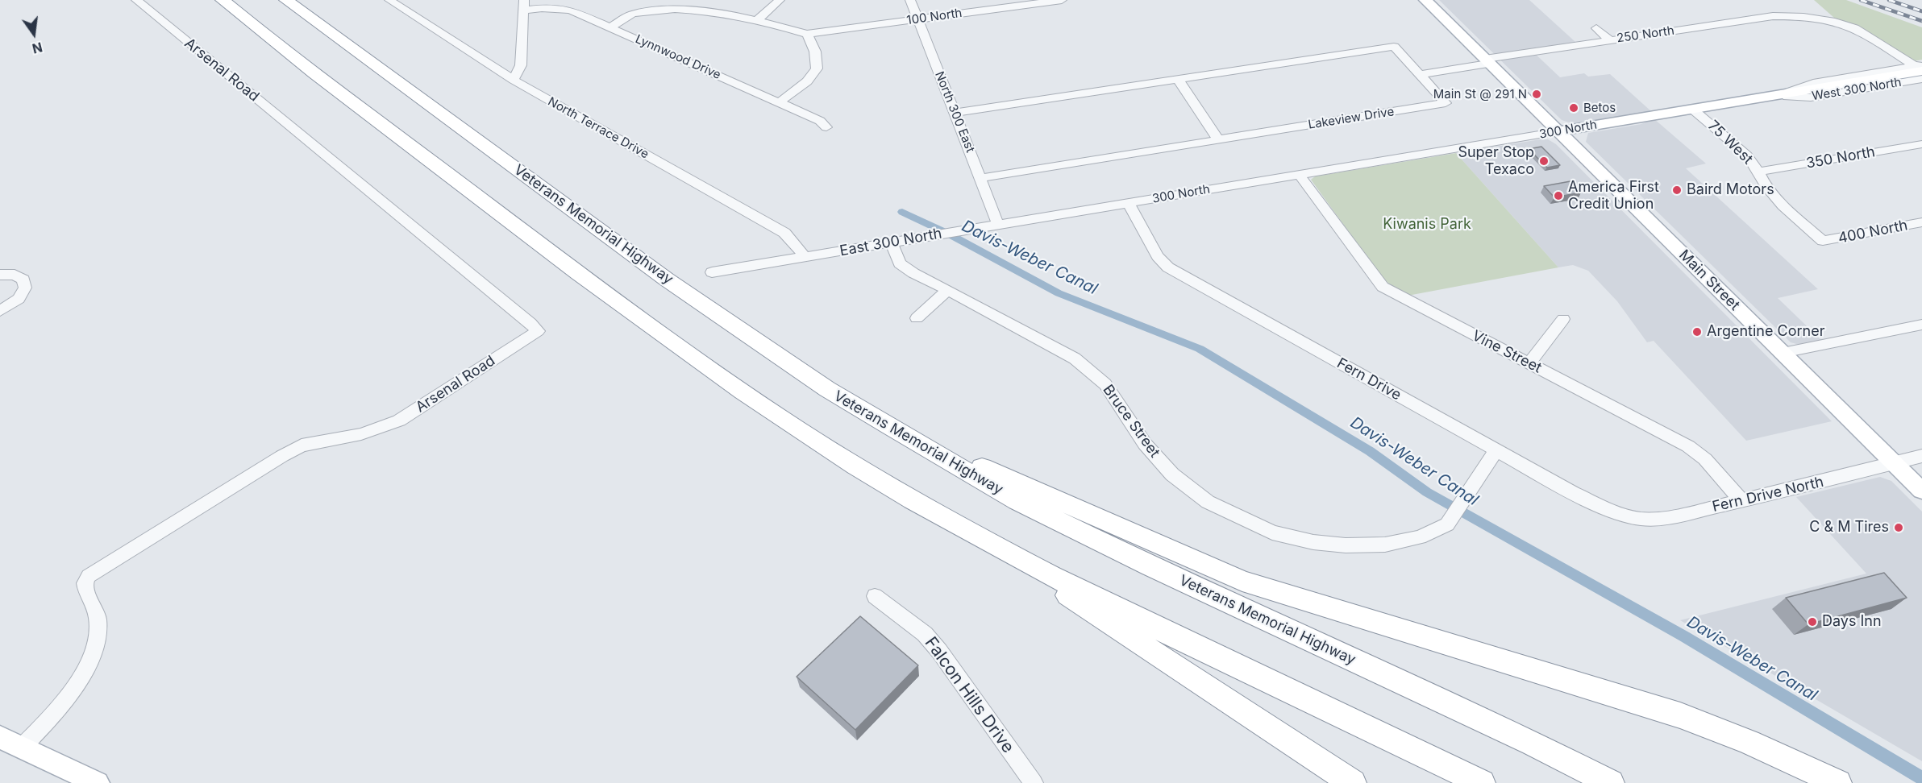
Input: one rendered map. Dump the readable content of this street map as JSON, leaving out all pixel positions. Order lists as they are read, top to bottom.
{
  "streets": {
    "highway": ["Veterans Memorial Highway"],
    "main road": ["300 North", "Main Street"],
    "street": [
      "100 North",
      "250 North",
      "Lynnwood Drive",
      "Arsenal Road",
      "West 300 North",
      "North 300 East",
      "Lakeview Drive",
      "North Terrace Drive",
      "75 West",
      "350 North",
      "400 North",
      "East 300 North",
      "Vine Street",
      "Fern Drive",
      "Bruce Street",
      "Fern Drive North",
      "Falcon Hills Drive"
    ]
  },
  "crossings": [
    ["100 North", "North 300 East"],
    ["250 North", "West 300 North"],
    ["250 North", "300 North"],
    ["250 North", "Main Street"],
    ["West 300 North", "300 North"],
    ["North 300 East", "Lakeview Drive"],
    ["North 300 East", "East 300 North"],
    ["North Terrace Drive", "East 300 North"],
    ["300 North", "75 West"],
    ["300 North", "East 300 North"],
    ["300 North", "Main Street"],
    ["300 North", "Vine Street"],
    ["300 North", "Fern Drive"],
    ["75 West", "350 North"],
    ["75 West", "400 North"],
    ["East 300 North", "Fern Drive"],
    ["East 300 North", "Bruce Street"],
    ["Main Street", "Fern Drive North"],
    ["Vine Street", "Fern Drive North"],
    ["Fern Drive", "Bruce Street"],
    ["Fern Drive", "Fern Drive North"]
  ],
  "water": ["Davis-Weber Canal"],
  "parks": ["Kiwanis Park"],
  "places": [
    "Main St @ 291 N",
    "Betos",
    "Super Stop Texaco",
    "Baird Motors",
    "America First Credit Union",
    "Argentine Corner",
    "C & M Tires",
    "Days Inn"
  ],
  "north": "bottom"
}
